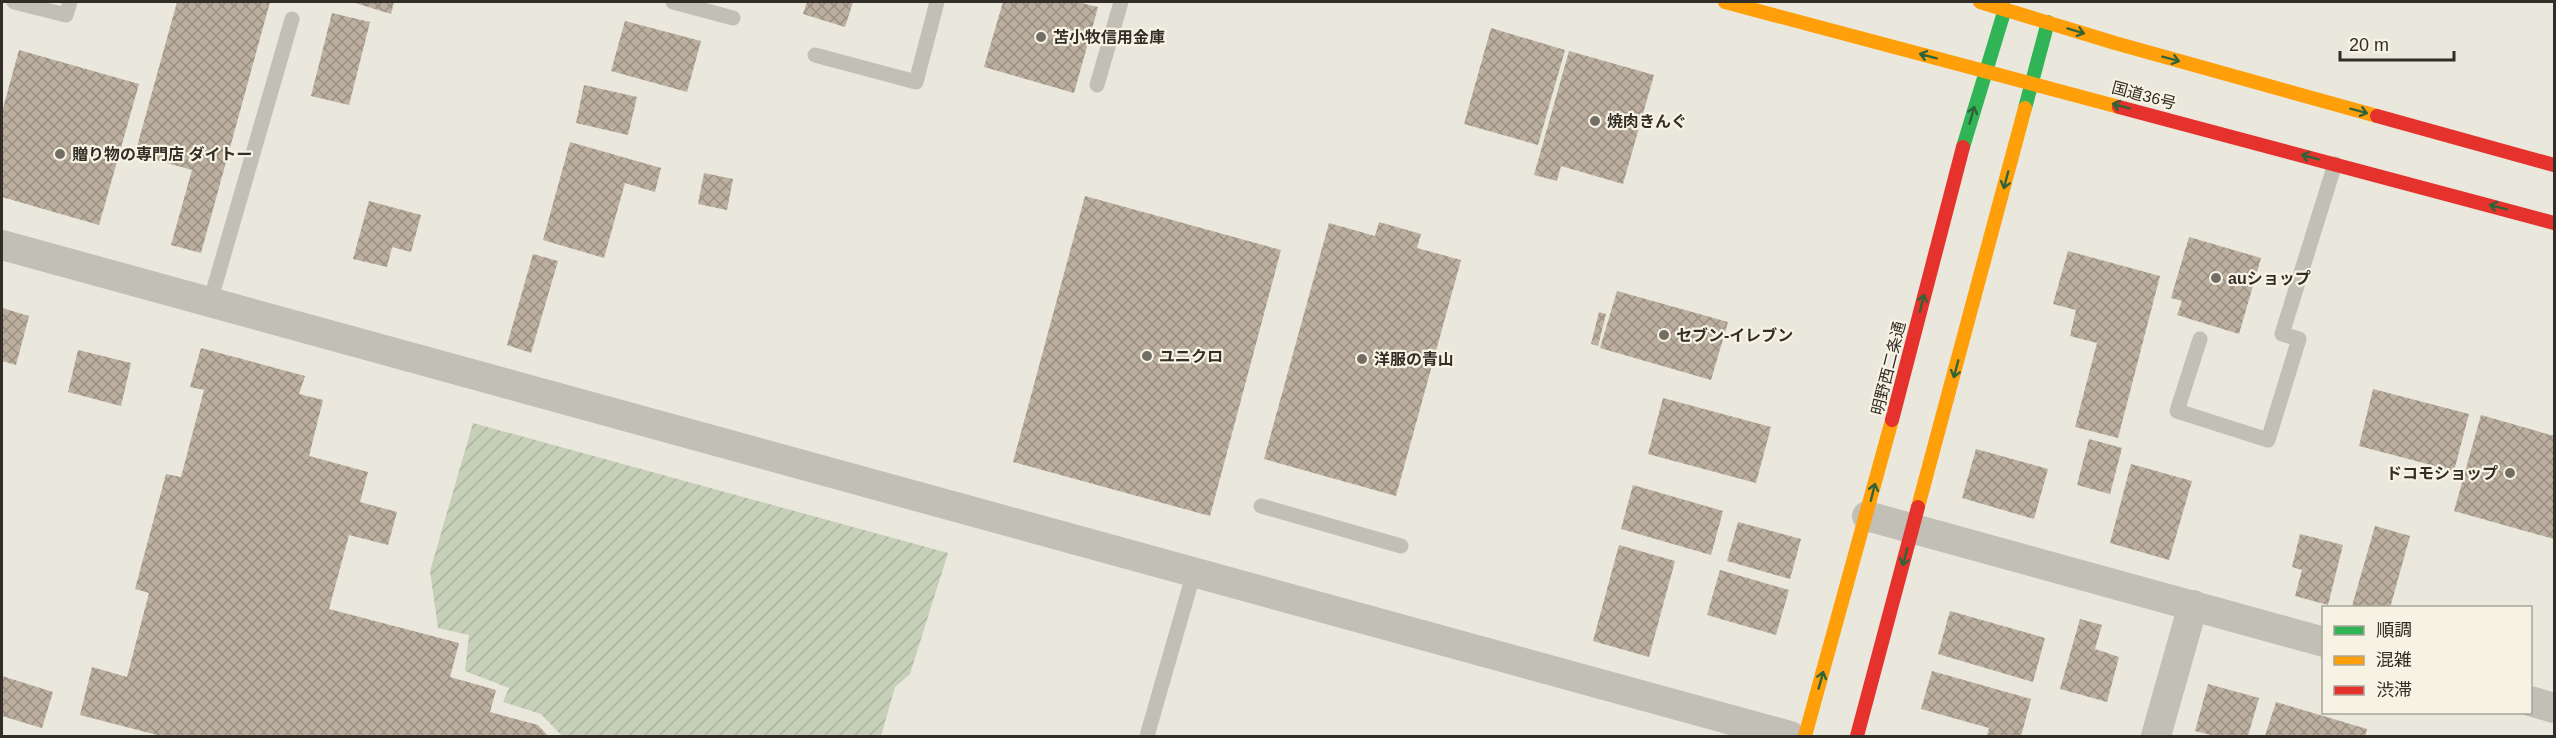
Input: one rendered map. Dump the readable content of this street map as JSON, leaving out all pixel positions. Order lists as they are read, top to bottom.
{
  "streets": {
    "main road": ["国道36号", "明野西二条通"]
  },
  "crossings": [
    ["国道36号", "明野西二条通"]
  ],
  "places": [
    "苫小牧信用金庫",
    "焼肉きんぐ",
    "贈り物の専門店 ダイトー",
    "auショップ",
    "セブン-イレブン",
    "ユニクロ",
    "洋服の青山",
    "ドコモショップ"
  ],
  "legend": ["順調", "混雑", "渋滞"],
  "scale_bar": "20 m"
}
